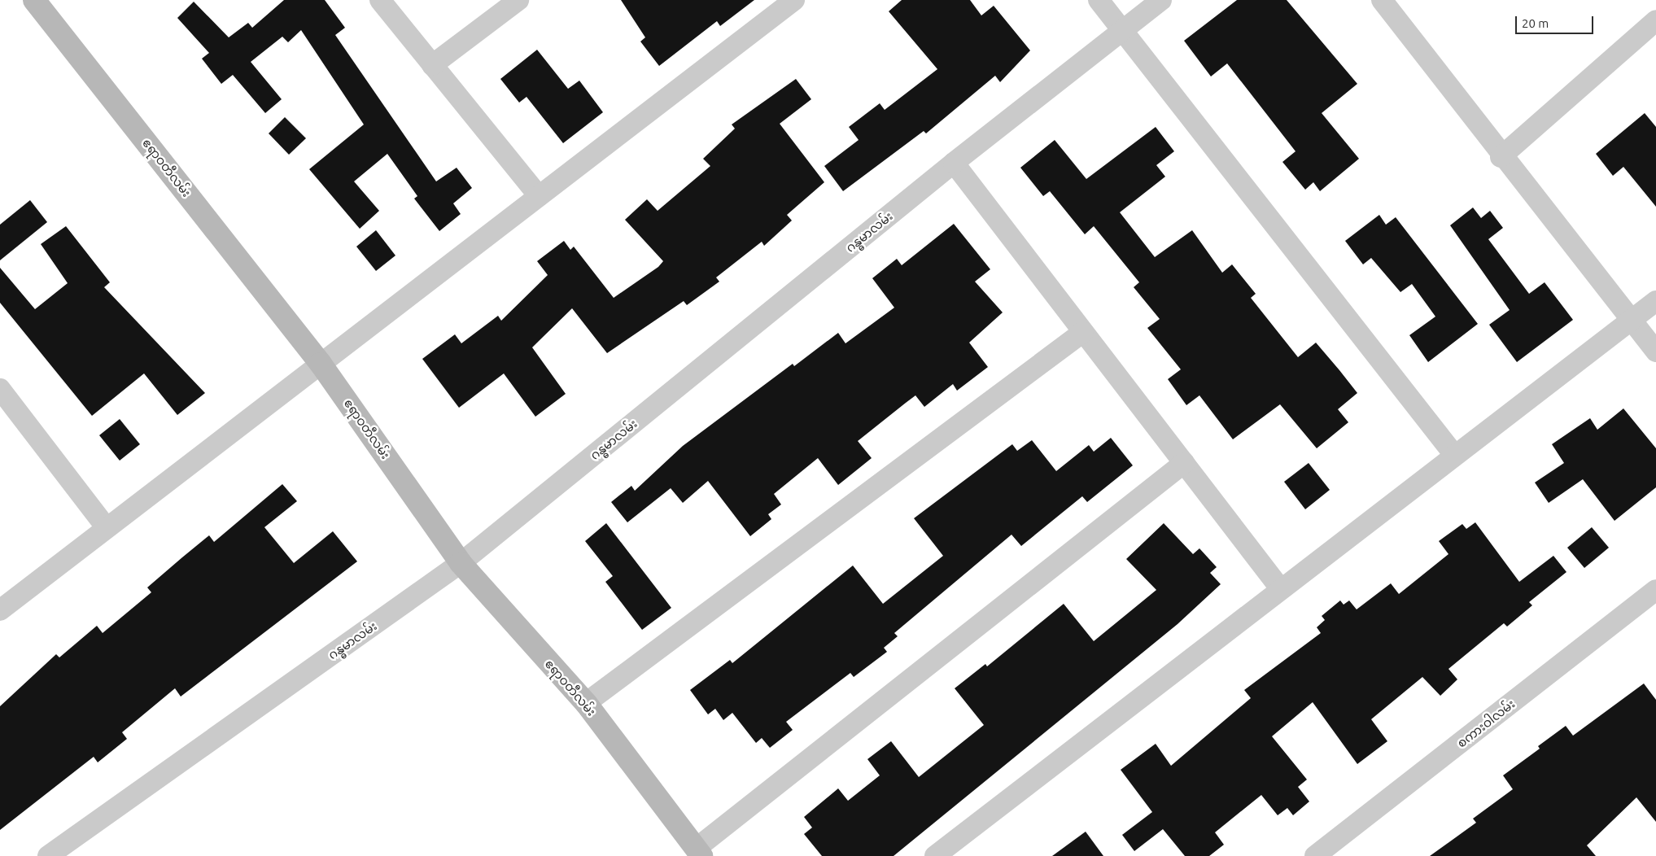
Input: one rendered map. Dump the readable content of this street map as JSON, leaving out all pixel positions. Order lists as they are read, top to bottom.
{
  "streets": {
    "street": ["ဧရာဝတီလမ်း", "ဂန္ဓမာလမ်း", "စကားဝါလမ်း"]
  },
  "crossings": [
    ["ဧရာဝတီလမ်း", "ဂန္ဓမာလမ်း"]
  ],
  "scale_bar": "20 m"
}
